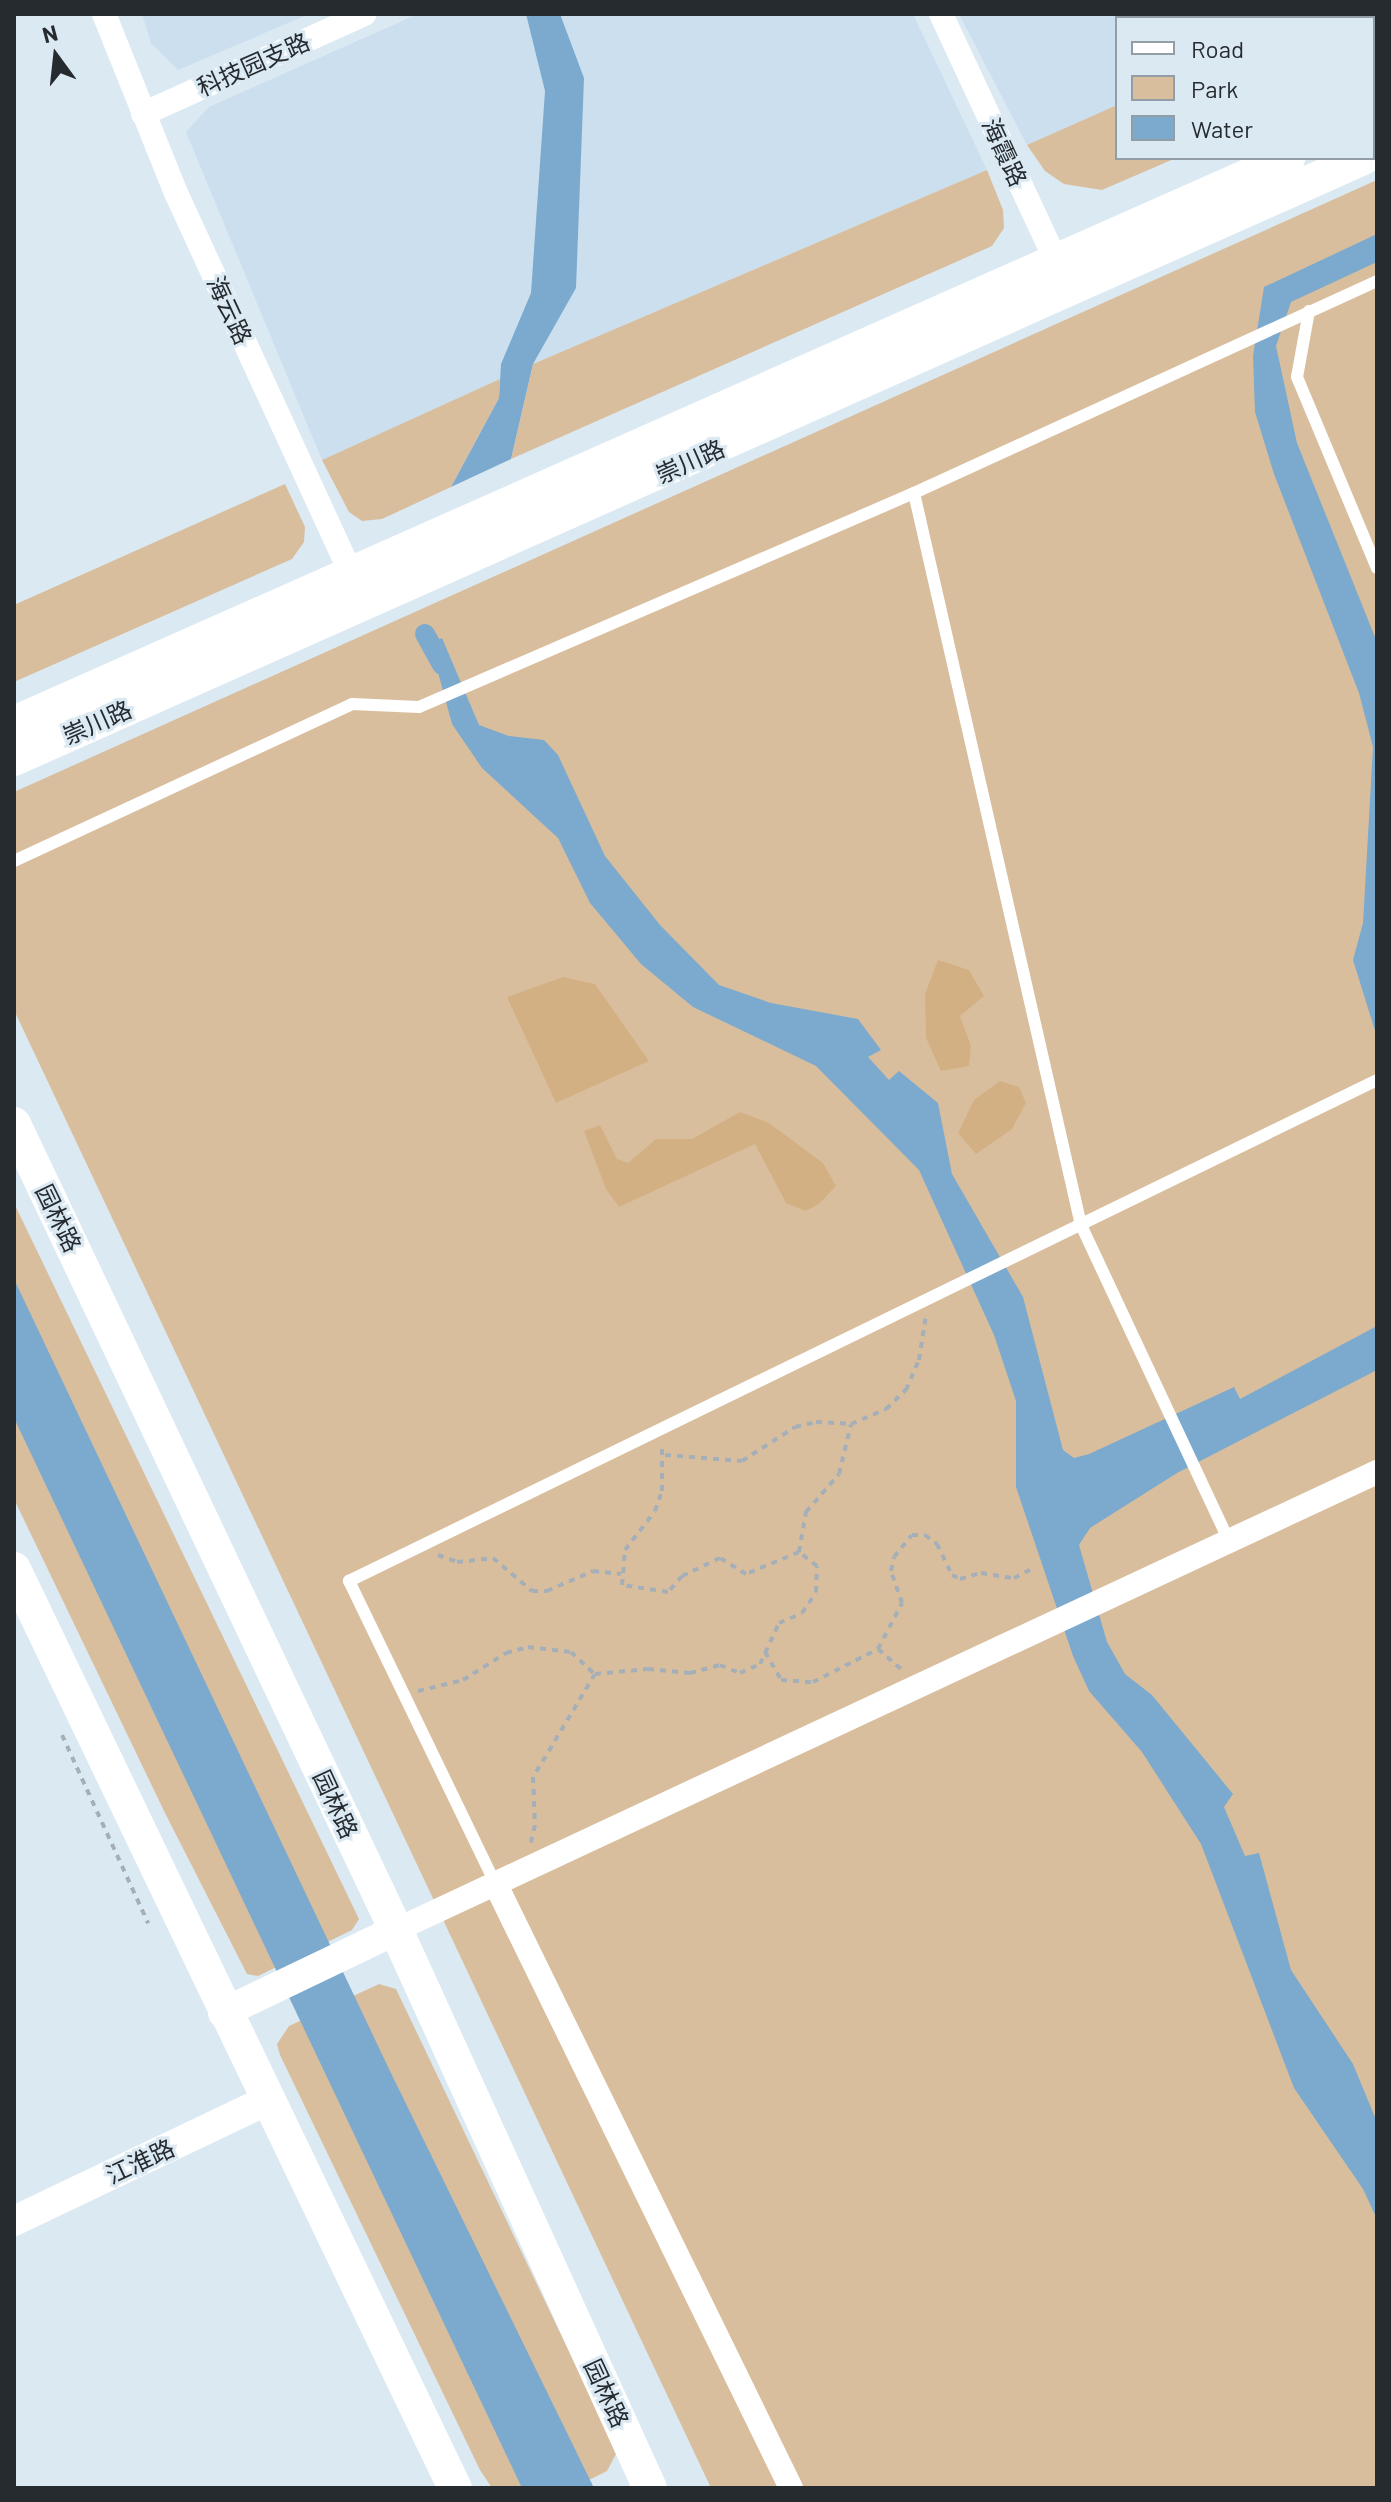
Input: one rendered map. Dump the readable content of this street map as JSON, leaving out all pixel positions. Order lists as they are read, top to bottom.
{
  "streets": {
    "main road": ["崇川路", "园林路"],
    "street": [
      "科技园支路",
      "海霞路",
      "海云路",
      "江淮路"
    ]
  },
  "crossings": [
    ["科技园支路", "海云路"],
    ["海霞路", "崇川路"],
    ["海云路", "崇川路"]
  ],
  "legend": ["Road", "Park", "Water"],
  "north": "top"
}
